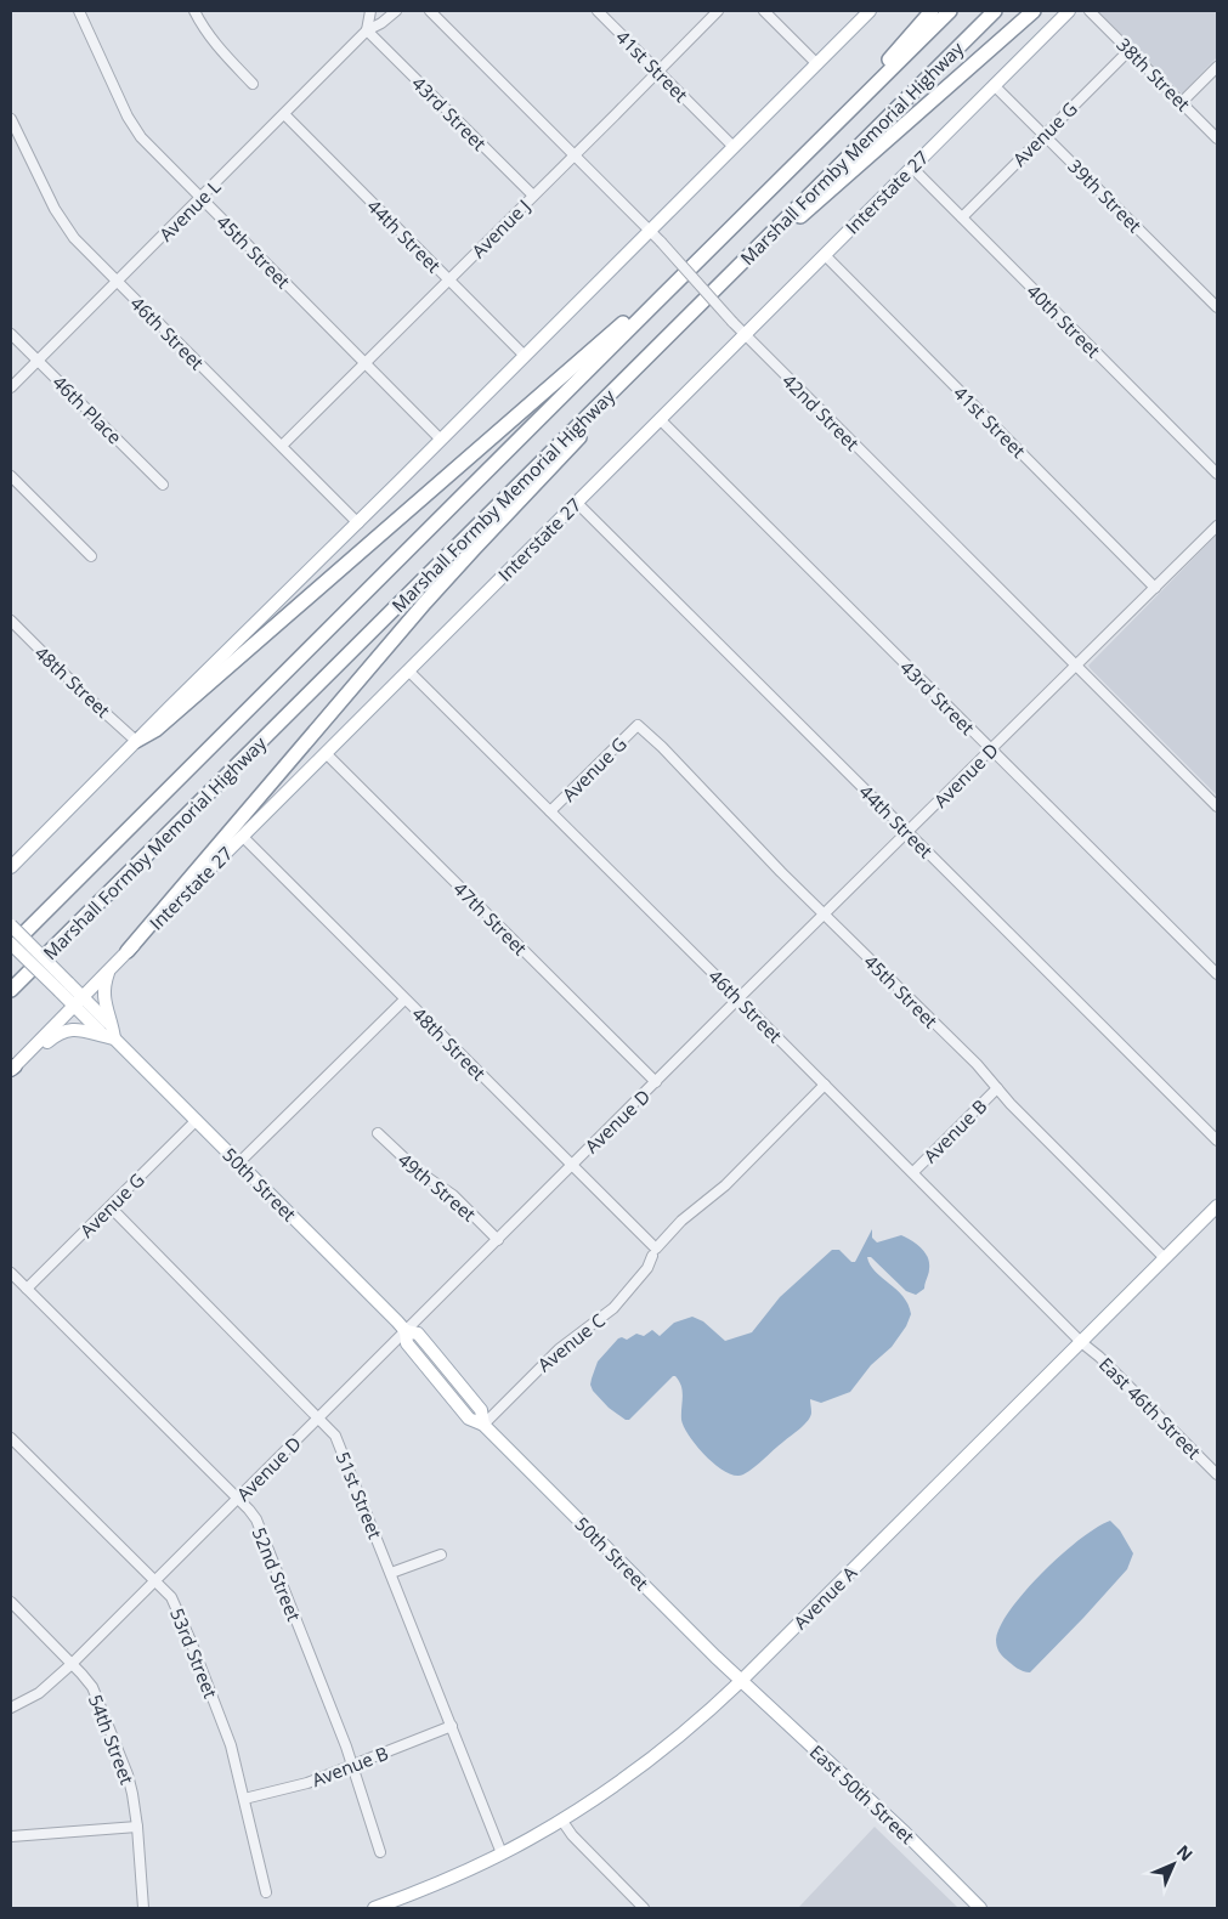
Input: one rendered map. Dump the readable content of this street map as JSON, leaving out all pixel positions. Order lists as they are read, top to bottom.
{
  "streets": {
    "highway": ["Marshall Formby Memorial Highway"],
    "main road": [
      "Interstate 27",
      "50th Street",
      "Avenue A",
      "East 50th Street"
    ],
    "street": [
      "41st Street",
      "38th Street",
      "43rd Street",
      "Avenue G",
      "39th Street",
      "Avenue L",
      "Avenue J",
      "44th Street",
      "45th Street",
      "40th Street",
      "46th Street",
      "46th Place",
      "42nd Street",
      "48th Street",
      "Avenue D",
      "47th Street",
      "Avenue B",
      "49th Street",
      "Avenue C",
      "East 46th Street",
      "51st Street",
      "52nd Street",
      "53rd Street",
      "54th Street"
    ]
  },
  "crossings": [
    ["41st Street", "Interstate 27"],
    ["41st Street", "Avenue J"],
    ["41st Street", "Avenue D"],
    ["38th Street", "Avenue G"],
    ["43rd Street", "Interstate 27"],
    ["43rd Street", "Avenue L"],
    ["43rd Street", "Avenue J"],
    ["43rd Street", "Avenue D"],
    ["Avenue G", "39th Street"],
    ["Avenue G", "45th Street"],
    ["Avenue G", "40th Street"],
    ["Avenue G", "46th Street"],
    ["Avenue G", "50th Street"],
    ["Avenue G", "51st Street"],
    ["Avenue G", "52nd Street"],
    ["Marshall Formby Memorial Highway", "50th Street"],
    ["Interstate 27", "39th Street"],
    ["Interstate 27", "44th Street"],
    ["Interstate 27", "40th Street"],
    ["Interstate 27", "46th Street"],
    ["Interstate 27", "42nd Street"],
    ["Interstate 27", "48th Street"],
    ["Interstate 27", "47th Street"],
    ["Interstate 27", "50th Street"],
    ["Avenue L", "44th Street"],
    ["Avenue L", "45th Street"],
    ["Avenue L", "46th Street"],
    ["Avenue L", "46th Place"],
    ["Avenue J", "44th Street"],
    ["Avenue J", "45th Street"],
    ["Avenue J", "46th Street"],
    ["Avenue J", "42nd Street"],
    ["44th Street", "Avenue D"],
    ["45th Street", "Avenue D"],
    ["45th Street", "Avenue B"],
    ["45th Street", "Avenue A"],
    ["46th Street", "Avenue D"],
    ["46th Street", "Avenue B"],
    ["46th Street", "Avenue C"],
    ["46th Street", "East 46th Street"],
    ["46th Street", "Avenue A"],
    ["42nd Street", "Avenue D"],
    ["48th Street", "Avenue D"],
    ["48th Street", "Avenue C"],
    ["Avenue D", "47th Street"],
    ["Avenue D", "50th Street"],
    ["Avenue D", "49th Street"],
    ["Avenue D", "51st Street"],
    ["Avenue D", "52nd Street"],
    ["Avenue D", "53rd Street"],
    ["Avenue D", "54th Street"],
    ["Avenue B", "51st Street"],
    ["Avenue B", "52nd Street"],
    ["Avenue B", "53rd Street"],
    ["50th Street", "Avenue C"],
    ["50th Street", "Avenue A"],
    ["50th Street", "East 50th Street"],
    ["East 46th Street", "Avenue A"],
    ["51st Street", "Avenue A"],
    ["Avenue A", "East 50th Street"]
  ],
  "north": "top right"
}
